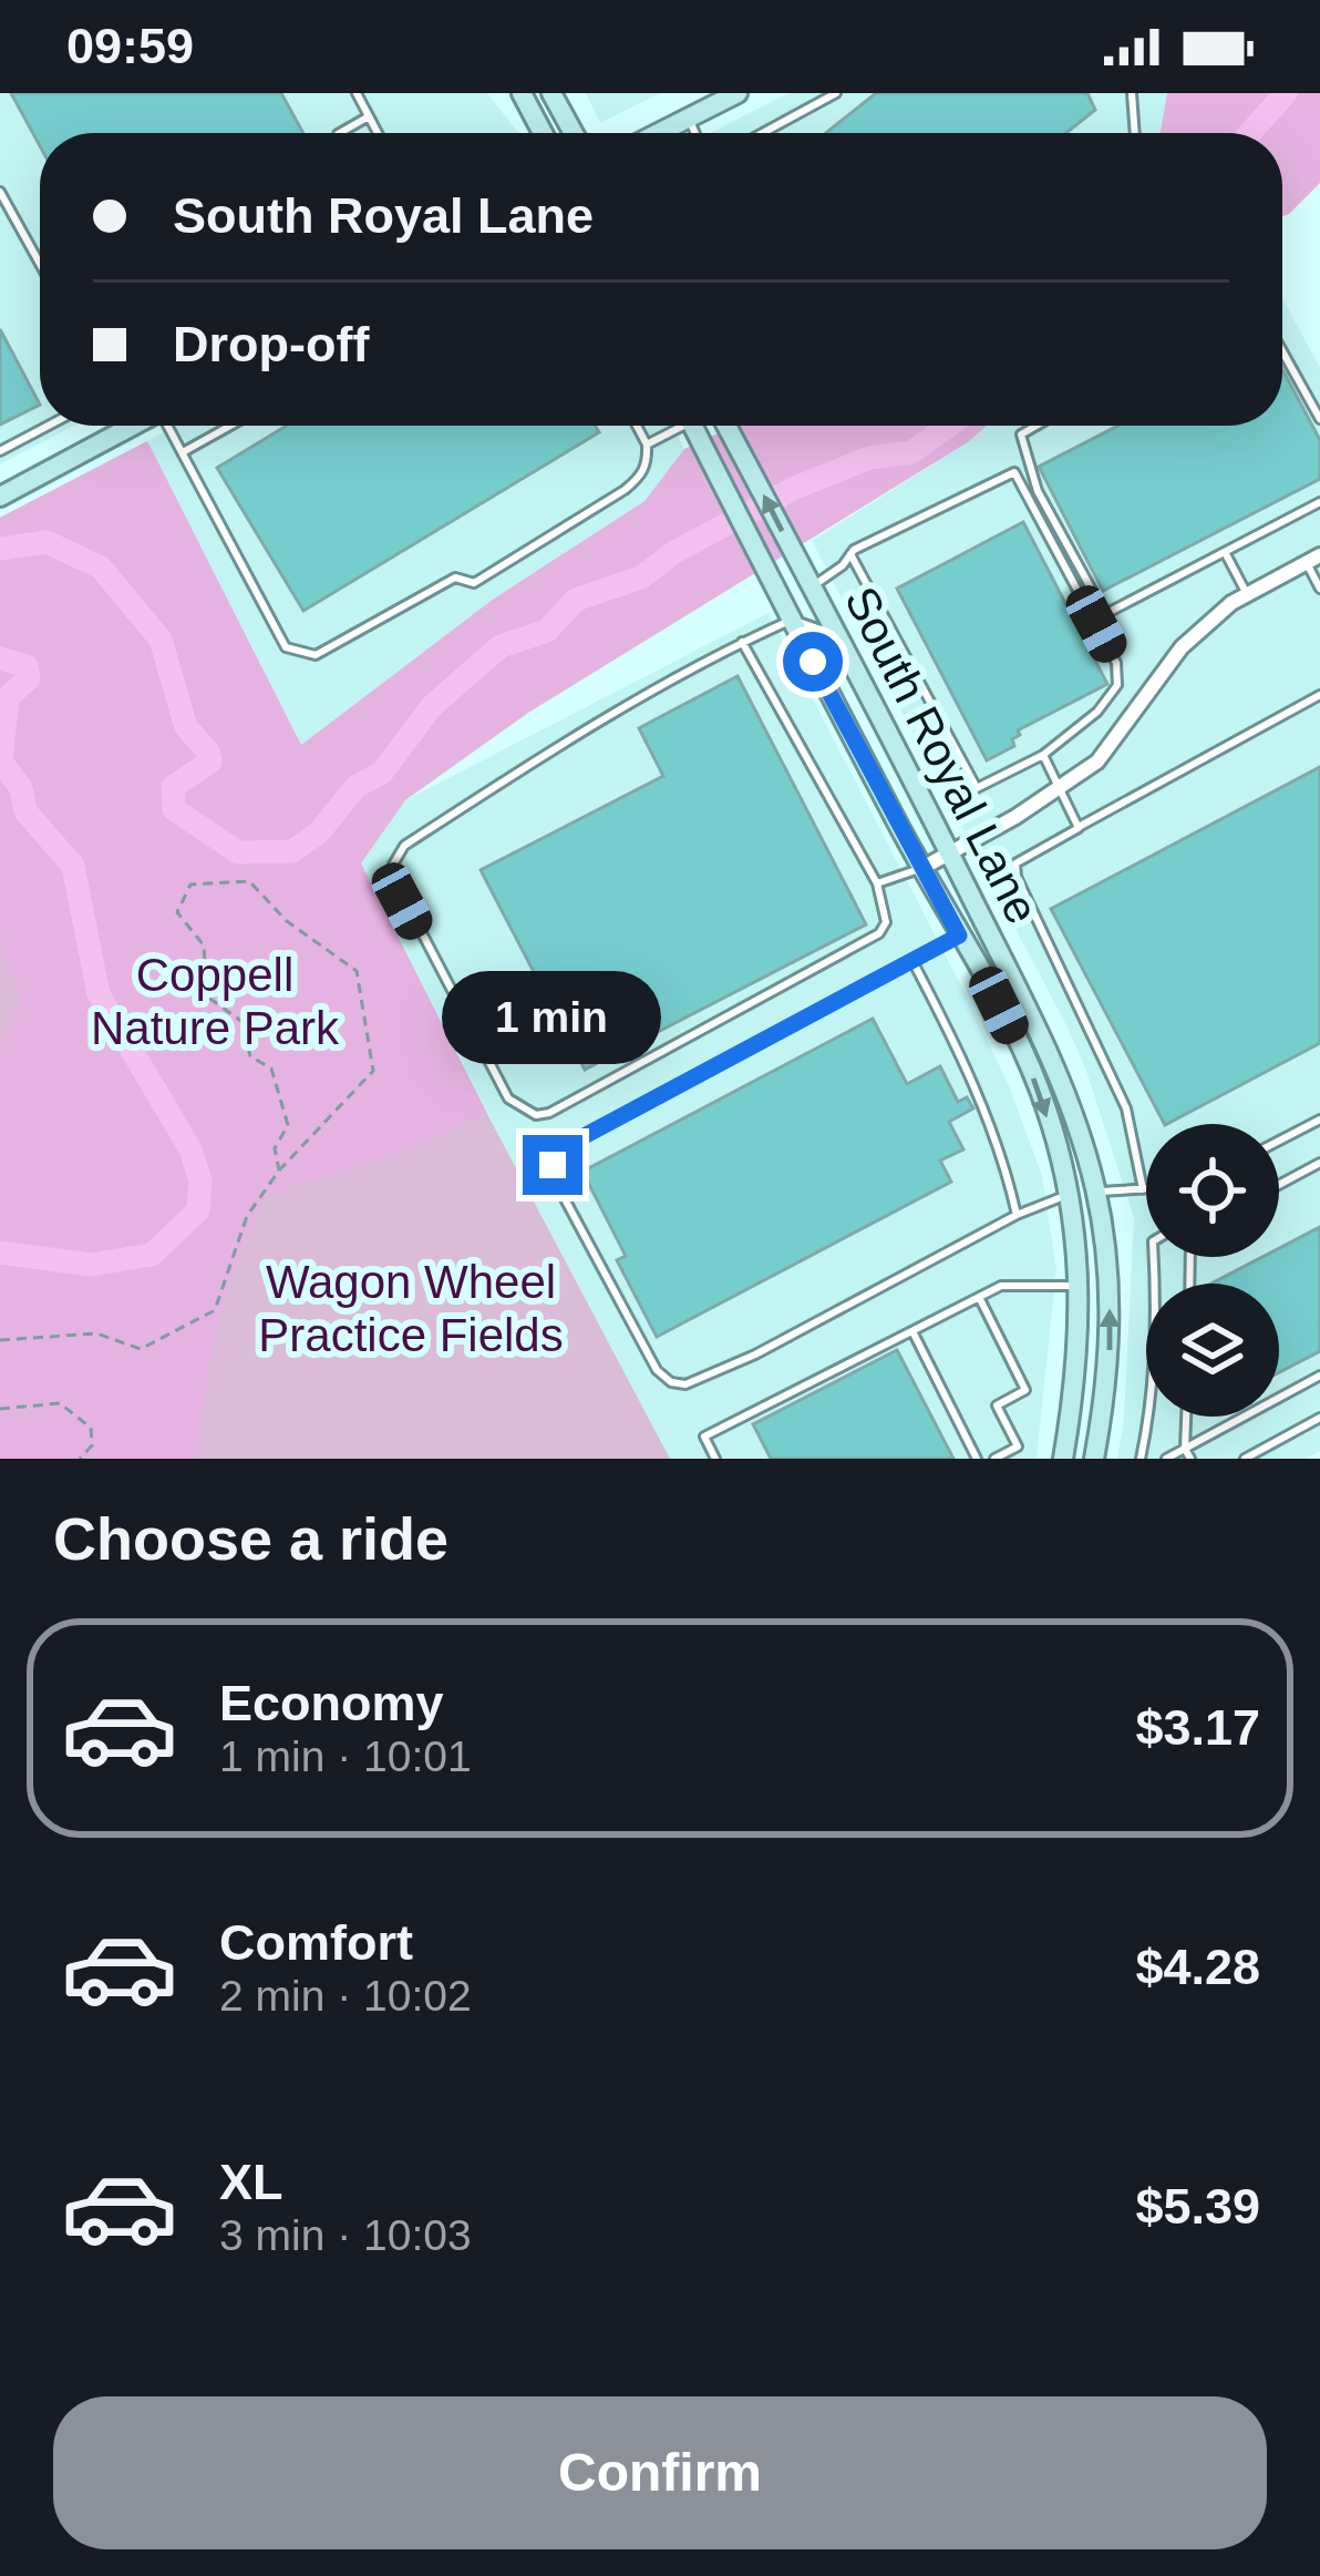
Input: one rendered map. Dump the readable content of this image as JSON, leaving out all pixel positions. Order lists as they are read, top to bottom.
{
  "streets": {
    "main road": ["South Royal Lane"]
  },
  "parks": ["Coppell Nature Park", "Wagon Wheel Practice Fields"],
  "page": {
    "status": "09:59",
    "banner": ["South Royal Lane", "Drop-off"],
    "bubble": "1 min",
    "heading": "Choose a ride",
    "list": [
      {
        "name": "Economy",
        "note": "1 min · 10:01",
        "value": "$3.17"
      },
      {
        "name": "Comfort",
        "note": "2 min · 10:02",
        "value": "$4.28"
      },
      {
        "name": "XL",
        "note": "3 min · 10:03",
        "value": "$5.39"
      }
    ],
    "buttons": "Confirm"
  }
}
